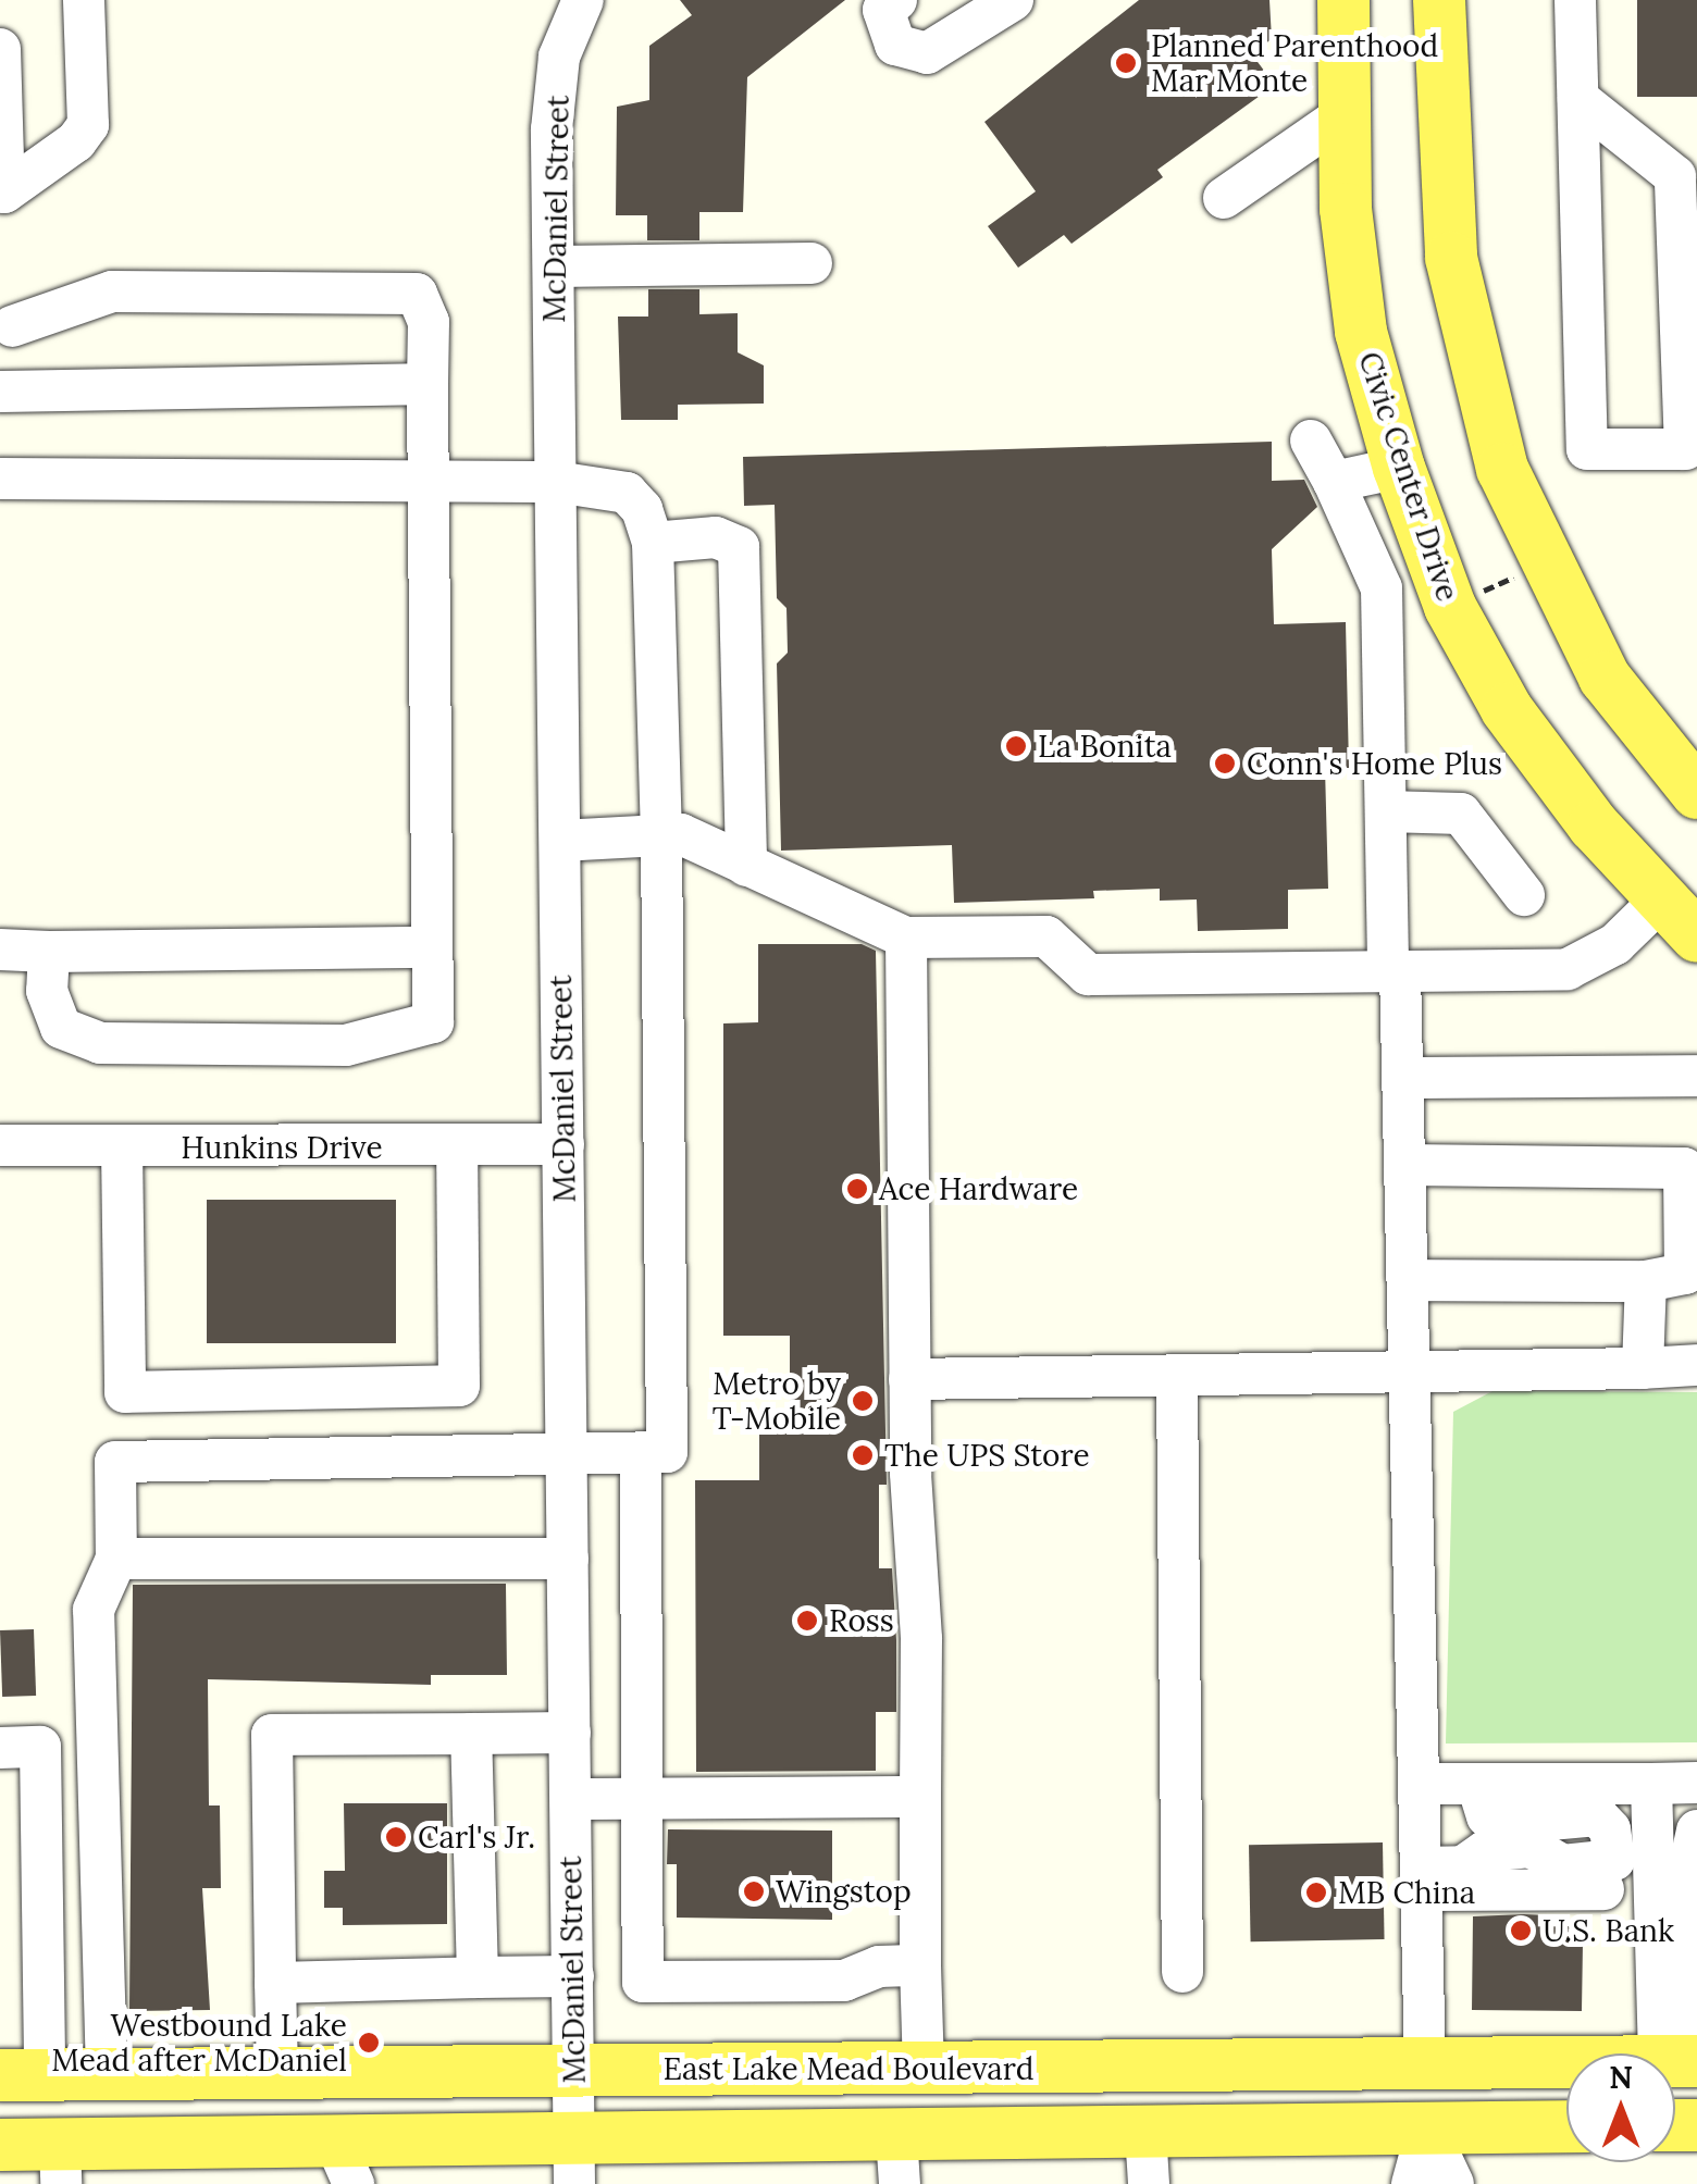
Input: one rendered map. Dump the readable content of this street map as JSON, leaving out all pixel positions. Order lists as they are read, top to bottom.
{
  "streets": {
    "main road": ["Civic Center Drive", "East Lake Mead Boulevard"],
    "street": ["McDaniel Street", "Hunkins Drive"]
  },
  "crossings": [
    ["McDaniel Street", "Hunkins Drive"],
    ["McDaniel Street", "East Lake Mead Boulevard"]
  ],
  "places": [
    "Planned Parenthood Mar Monte",
    "La Bonita",
    "Conn's Home Plus",
    "Ace Hardware",
    "Metro by T-Mobile",
    "The UPS Store",
    "Ross",
    "Carl's Jr.",
    "Wingstop",
    "MB China",
    "U.S. Bank",
    "Westbound Lake Mead after McDaniel"
  ],
  "north": "top"
}
